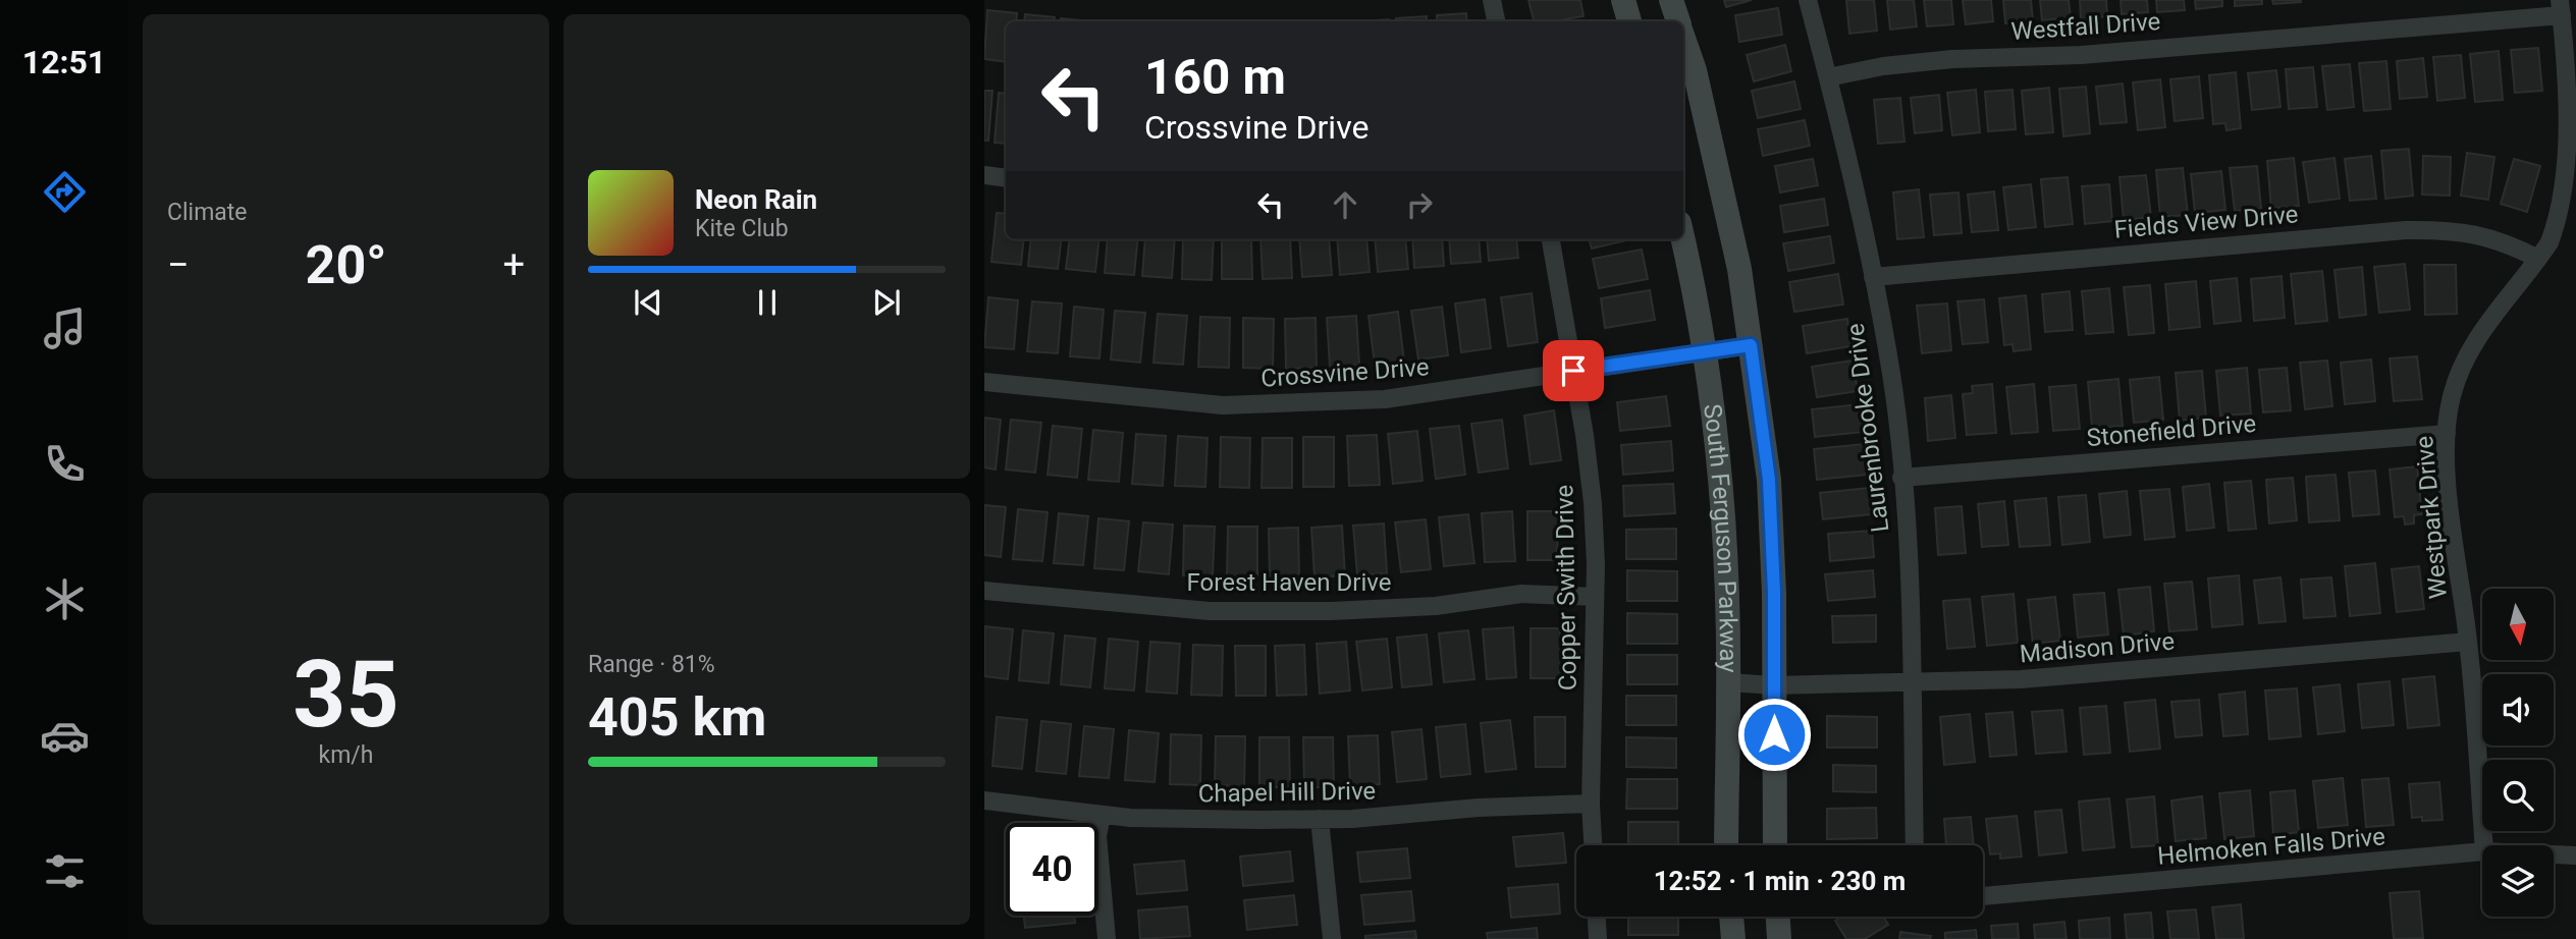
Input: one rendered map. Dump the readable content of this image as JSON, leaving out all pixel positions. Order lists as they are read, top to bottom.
{
  "streets": {
    "street": [
      "Westfall Drive",
      "Fields View Drive",
      "Crossvine Drive",
      "Laurenbrooke Drive",
      "Stonefield Drive",
      "Westpark Drive",
      "South Ferguson Parkway",
      "Forest Haven Drive",
      "Copper Swith Drive",
      "Madison Drive",
      "Chapel Hill Drive",
      "Helmoken Falls Drive"
    ]
  },
  "crossings": [
    ["Westfall Drive", "Laurenbrooke Drive"],
    ["Westfall Drive", "Westpark Drive"],
    ["Fields View Drive", "Laurenbrooke Drive"],
    ["Fields View Drive", "Westpark Drive"],
    ["Crossvine Drive", "South Ferguson Parkway"],
    ["Crossvine Drive", "Copper Swith Drive"],
    ["Laurenbrooke Drive", "Stonefield Drive"],
    ["Laurenbrooke Drive", "Madison Drive"],
    ["Stonefield Drive", "Westpark Drive"],
    ["Westpark Drive", "Madison Drive"],
    ["South Ferguson Parkway", "Madison Drive"],
    ["Forest Haven Drive", "Copper Swith Drive"],
    ["Copper Swith Drive", "Chapel Hill Drive"]
  ],
  "north": "bottom",
  "page": {
    "tabs": "12:51",
    "tile": [
      "Climate",
      ["35", "km/h"],
      ["Range · 81%", "405 km"]
    ],
    "turn": ["160 m", "Crossvine Drive"],
    "song": ["Neon Rain", "Kite Club"],
    "heat": ["−", "20°", "+"],
    "limit": "40",
    "trip": "12:52 · 1 min · 230 m"
  }
}
